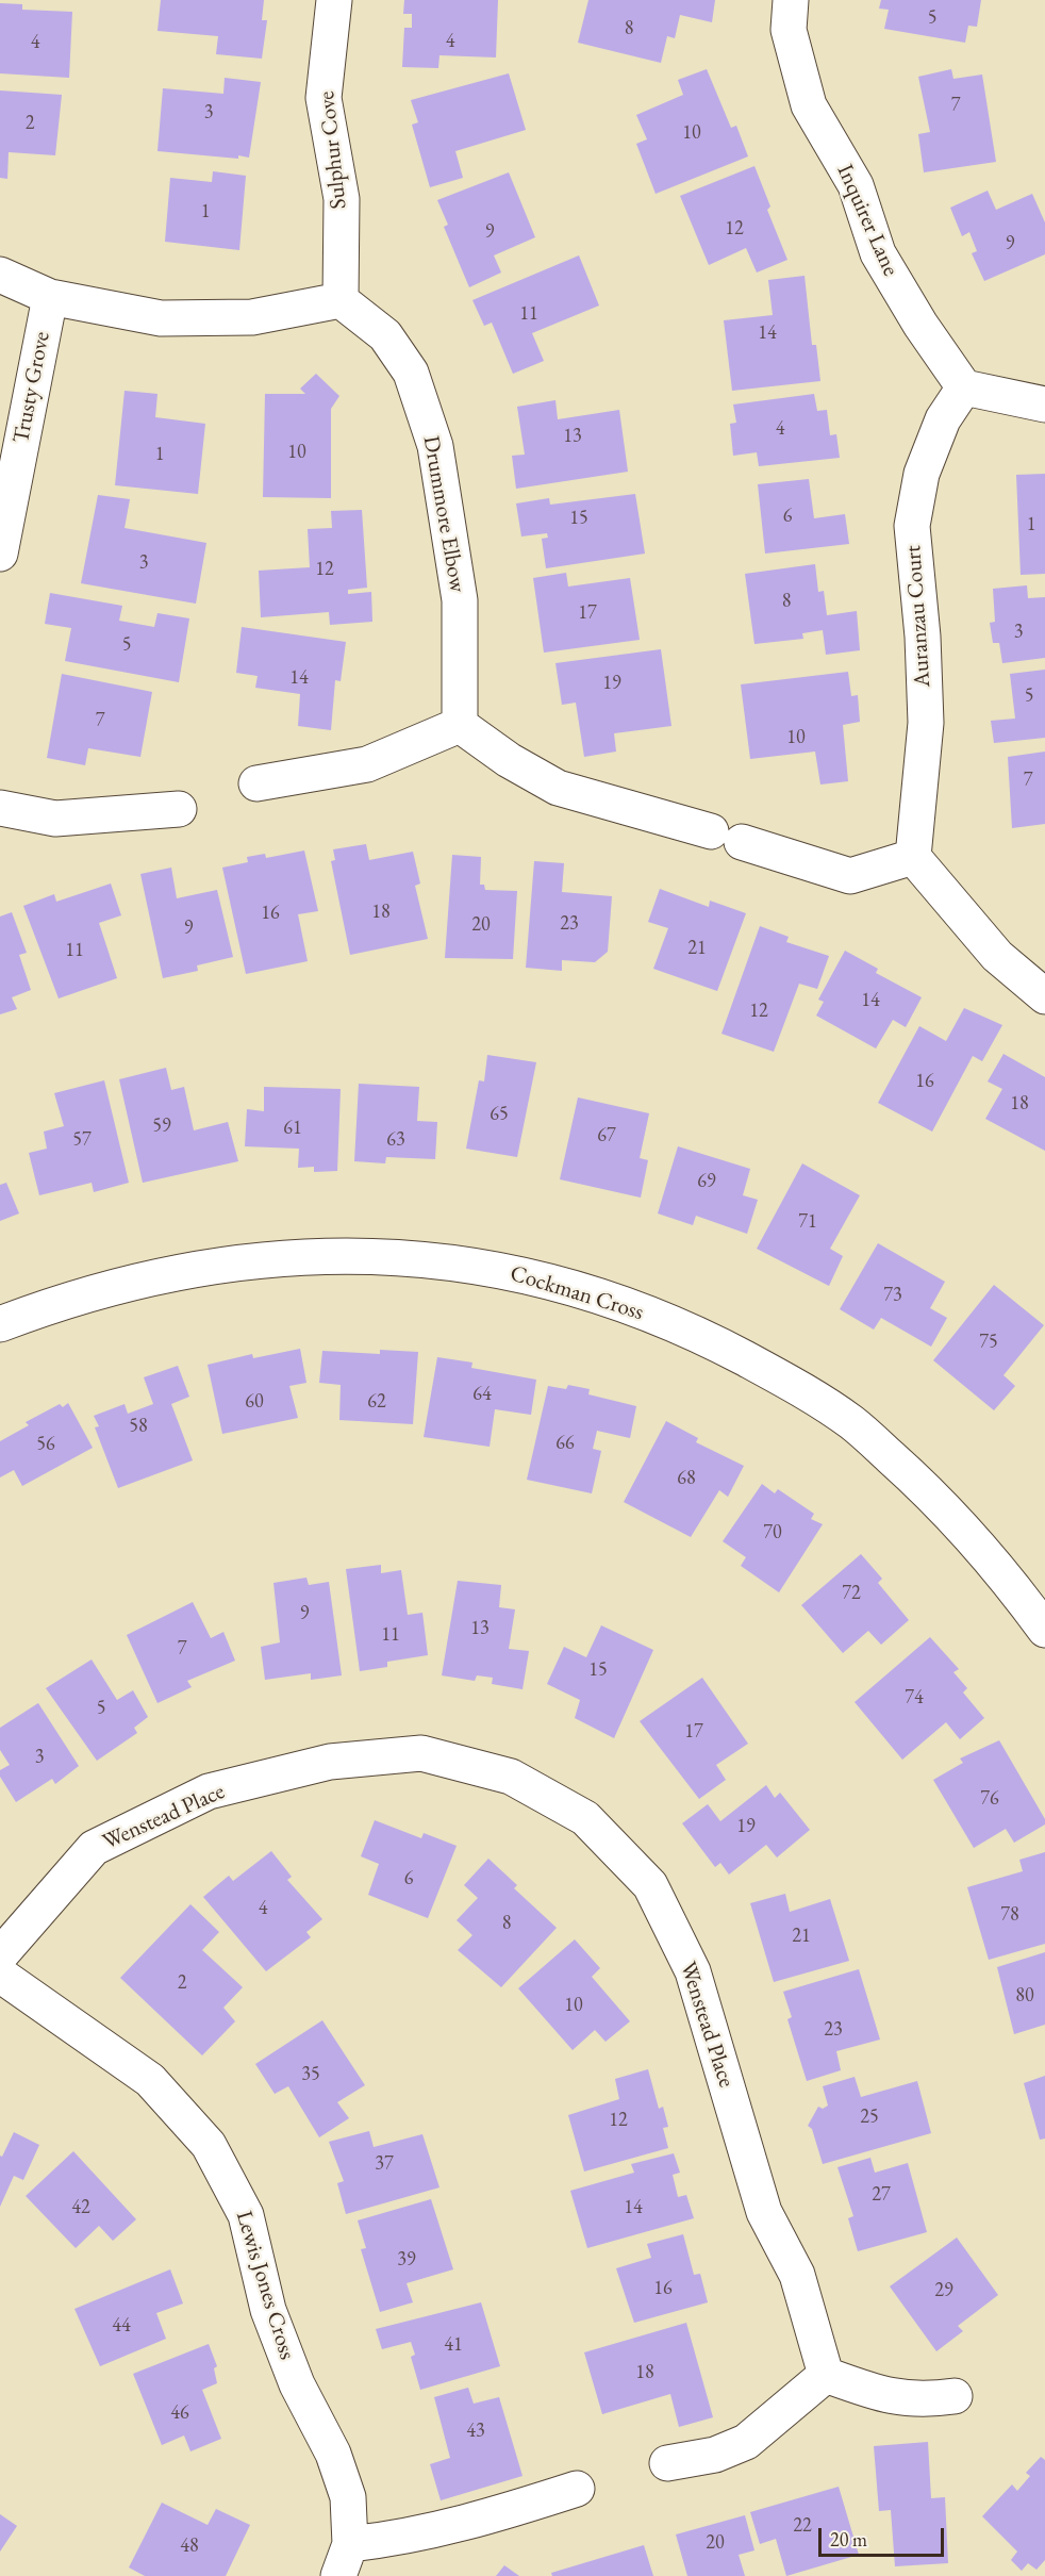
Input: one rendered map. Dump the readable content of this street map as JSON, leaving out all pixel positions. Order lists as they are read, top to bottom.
{
  "streets": {
    "street": [
      "Sulphur Cove",
      "Inquirer Lane",
      "Trusty Grove",
      "Drummore Elbow",
      "Auranzau Court",
      "Cockman Cross",
      "Wenstead Place",
      "Lewis Jones Cross"
    ]
  },
  "crossings": [
    ["Sulphur Cove", "Drummore Elbow"],
    ["Inquirer Lane", "Auranzau Court"]
  ],
  "house_numbers": [
    "5",
    "8",
    "4",
    "4",
    "7",
    "3",
    "2",
    "10",
    "1",
    "12",
    "9",
    "9",
    "11",
    "14",
    "4",
    "13",
    "10",
    "1",
    "6",
    "15",
    "1",
    "3",
    "12",
    "8",
    "17",
    "3",
    "5",
    "14",
    "19",
    "5",
    "7",
    "10",
    "7",
    "18",
    "16",
    "23",
    "20",
    "9",
    "21",
    "11",
    "14",
    "12",
    "16",
    "18",
    "65",
    "59",
    "61",
    "67",
    "57",
    "63",
    "69",
    "71",
    "73",
    "75",
    "64",
    "60",
    "62",
    "58",
    "66",
    "56",
    "68",
    "70",
    "72",
    "9",
    "13",
    "11",
    "7",
    "15",
    "74",
    "5",
    "17",
    "3",
    "76",
    "19",
    "6",
    "4",
    "78",
    "8",
    "21",
    "2",
    "80",
    "10",
    "23",
    "35",
    "25",
    "12",
    "37",
    "27",
    "42",
    "14",
    "39",
    "16",
    "29",
    "44",
    "41",
    "18",
    "46",
    "43",
    "22",
    "20",
    "48"
  ],
  "scale_bar": "20 m"
}
